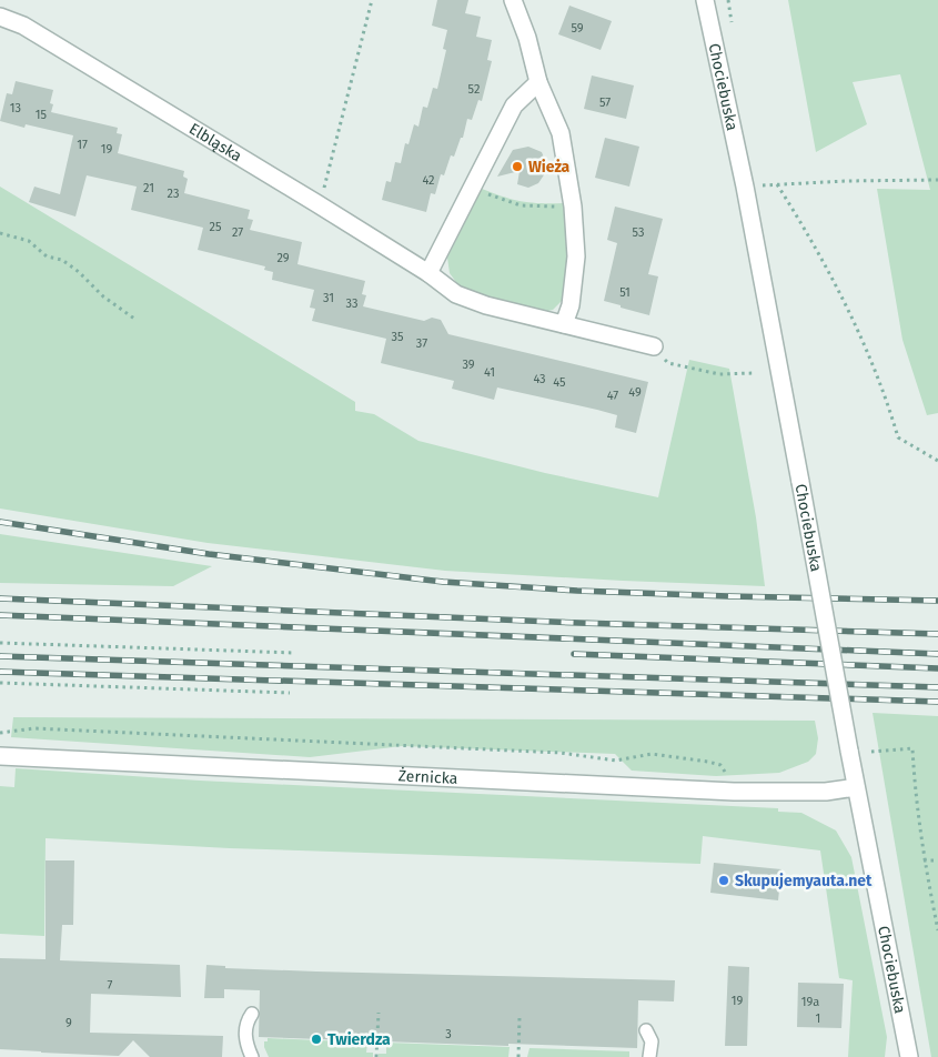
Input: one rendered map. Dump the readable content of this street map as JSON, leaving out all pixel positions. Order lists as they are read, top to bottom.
{
  "streets": {
    "street": ["Chociebuska", "Elbląska", "Żernicka"]
  },
  "crossings": [
    ["Chociebuska", "Żernicka"]
  ],
  "places": ["Wieża", "Skupujemyauta.net", "Twierdza"],
  "house_numbers": [
    "59",
    "52",
    "57",
    "13",
    "15",
    "17",
    "19",
    "42",
    "21",
    "23",
    "25",
    "27",
    "53",
    "29",
    "51",
    "31",
    "33",
    "35",
    "37",
    "39",
    "41",
    "43",
    "45",
    "49",
    "47",
    "7",
    "19",
    "19a",
    "1",
    "9",
    "3"
  ]
}
